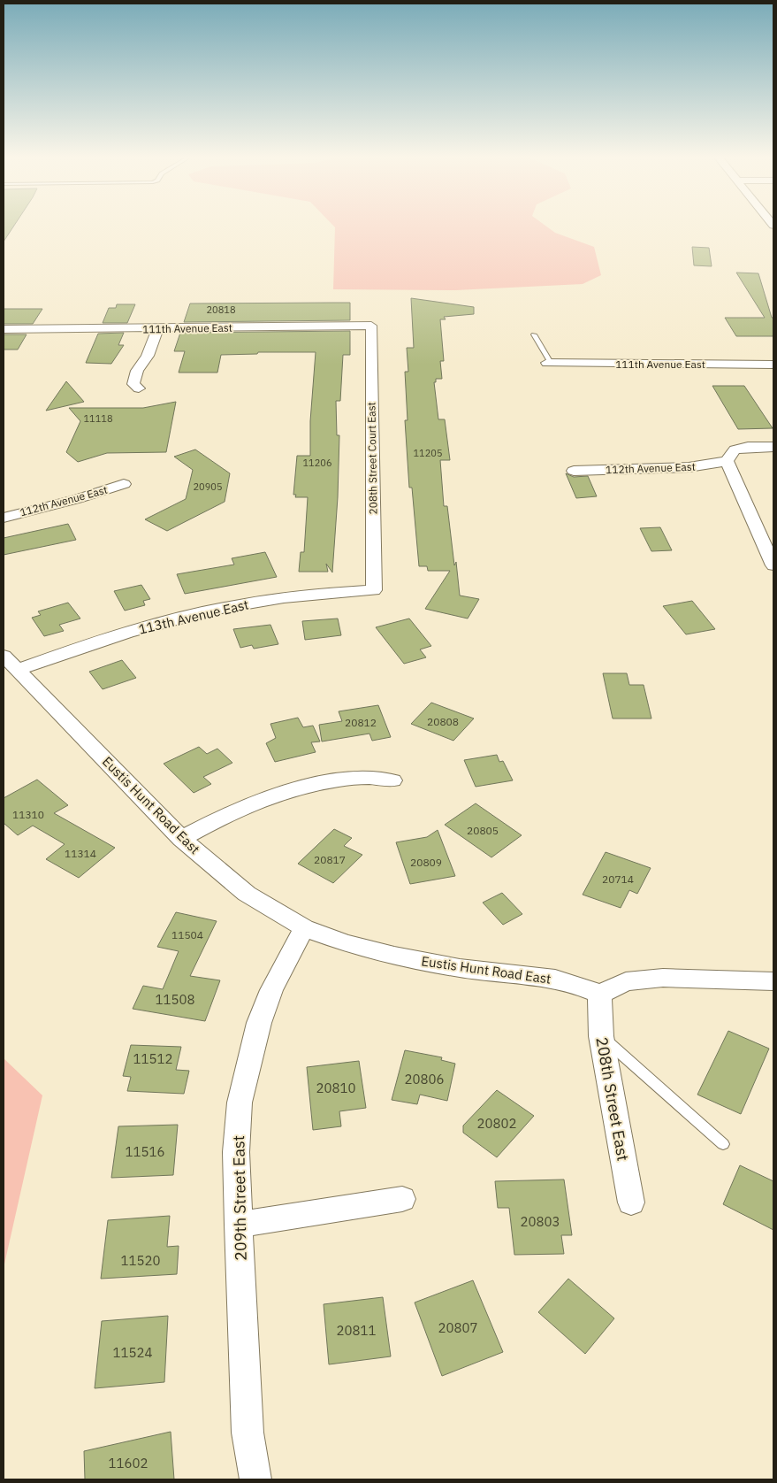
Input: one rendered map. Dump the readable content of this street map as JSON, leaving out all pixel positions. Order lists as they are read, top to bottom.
{
  "streets": {
    "street": [
      "111th Avenue East",
      "208th Street Court East",
      "112th Avenue East",
      "113th Avenue East",
      "Eustis Hunt Road East",
      "208th Street East",
      "209th Street East"
    ]
  },
  "crossings": [
    ["111th Avenue East", "208th Street Court East"],
    ["208th Street Court East", "113th Avenue East"],
    ["113th Avenue East", "Eustis Hunt Road East"],
    ["Eustis Hunt Road East", "208th Street East"],
    ["Eustis Hunt Road East", "209th Street East"]
  ],
  "house_numbers": [
    "20818",
    "11118",
    "11205",
    "11206",
    "20905",
    "20808",
    "20812",
    "11310",
    "20805",
    "11314",
    "20817",
    "20809",
    "20714",
    "11504",
    "11508",
    "11512",
    "20806",
    "20810",
    "20802",
    "11516",
    "20803",
    "11520",
    "20807",
    "20811",
    "11524",
    "11602"
  ]
}
